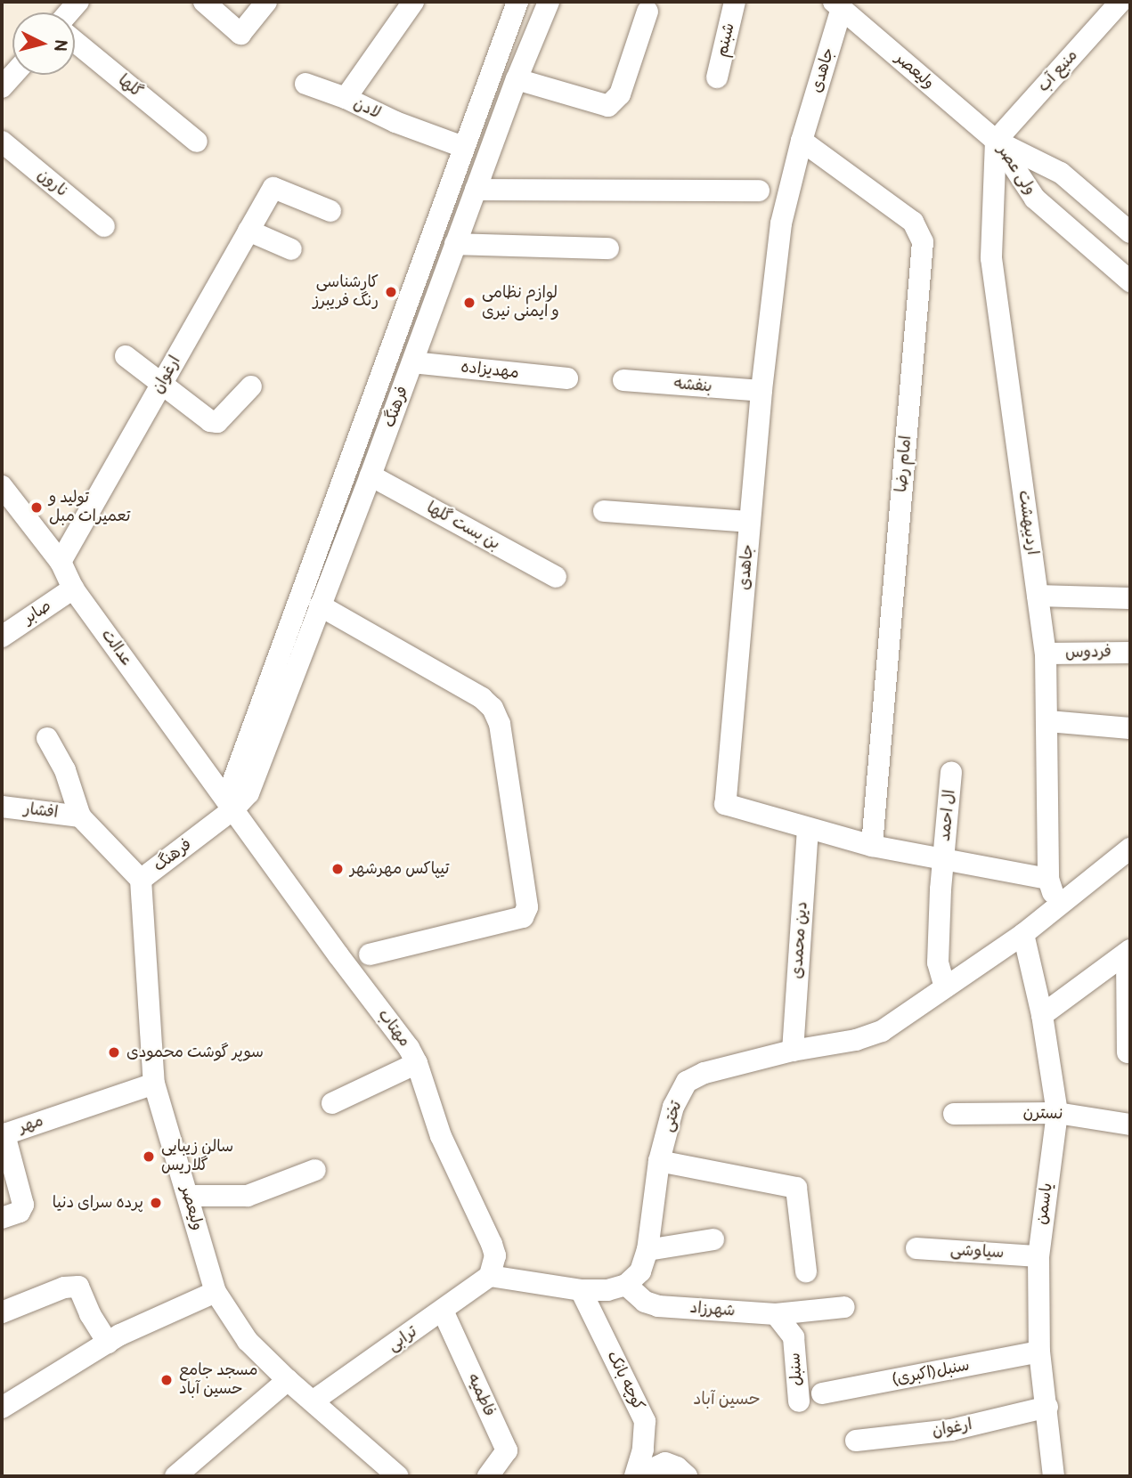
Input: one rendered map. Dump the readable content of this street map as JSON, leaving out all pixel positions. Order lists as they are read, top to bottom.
{
  "streets": {
    "street": [
      "شبنم",
      "جاهدی",
      "ولیعصر",
      "منبع آب",
      "گلها",
      "لادن",
      "ولی عصر",
      "نارون",
      "مهدیزاده",
      "ارغوان",
      "بنفشه",
      "فرهنگ",
      "امام رضا",
      "اردیبهشت",
      "بن بست گلها",
      "صابر",
      "عدالت",
      "فردوس",
      "افشار",
      "ال احمد",
      "دین محمدی",
      "مهتاب",
      "نسترن",
      "تختی",
      "مهر",
      "یاسمن",
      "سیاوشی",
      "شهرزاد",
      "ترابی",
      "سنبل",
      "سنبل(اکبری)",
      "کوچه بانک",
      "فاطمیه"
    ]
  },
  "crossings": [
    ["جاهدی", "ولیعصر"],
    ["جاهدی", "بنفشه"],
    ["جاهدی", "امام رضا"],
    ["جاهدی", "اردیبهشت"],
    ["جاهدی", "ال احمد"],
    ["جاهدی", "دین محمدی"],
    ["ولیعصر", "منبع آب"],
    ["ولیعصر", "ولی عصر"],
    ["ولیعصر", "فرهنگ"],
    ["ولیعصر", "اردیبهشت"],
    ["ولیعصر", "مهر"],
    ["ولیعصر", "ترابی"],
    ["منبع آب", "ولی عصر"],
    ["منبع آب", "اردیبهشت"],
    ["لادن", "فرهنگ"],
    ["ولی عصر", "اردیبهشت"],
    ["مهدیزاده", "فرهنگ"],
    ["ارغوان", "عدالت"],
    ["ارغوان", "یاسمن"],
    ["فرهنگ", "بن بست گلها"],
    ["فرهنگ", "عدالت"],
    ["فرهنگ", "مهتاب"],
    ["اردیبهشت", "فردوس"],
    ["اردیبهشت", "تختی"],
    ["صابر", "عدالت"],
    ["عدالت", "مهتاب"],
    ["دین محمدی", "تختی"],
    ["مهتاب", "ترابی"],
    ["نسترن", "یاسمن"],
    ["تختی", "یاسمن"],
    ["تختی", "شهرزاد"],
    ["یاسمن", "سیاوشی"],
    ["یاسمن", "سنبل(اکبری)"],
    ["شهرزاد", "سنبل"],
    ["ترابی", "فاطمیه"]
  ],
  "districts": ["حسین آباد"],
  "places": [
    "کارشناسی رنگ فریبرز",
    "لوازم نظامی و ایمنی نیری",
    "تولید و تعمیرات مبل",
    "تیپاکس مهرشهر",
    "سوپر گوشت محمودی",
    "سالن زیبایی گلاریس",
    "پرده سرای دنیا",
    "مسجد جامع حسین آباد"
  ],
  "north": "right"
}
